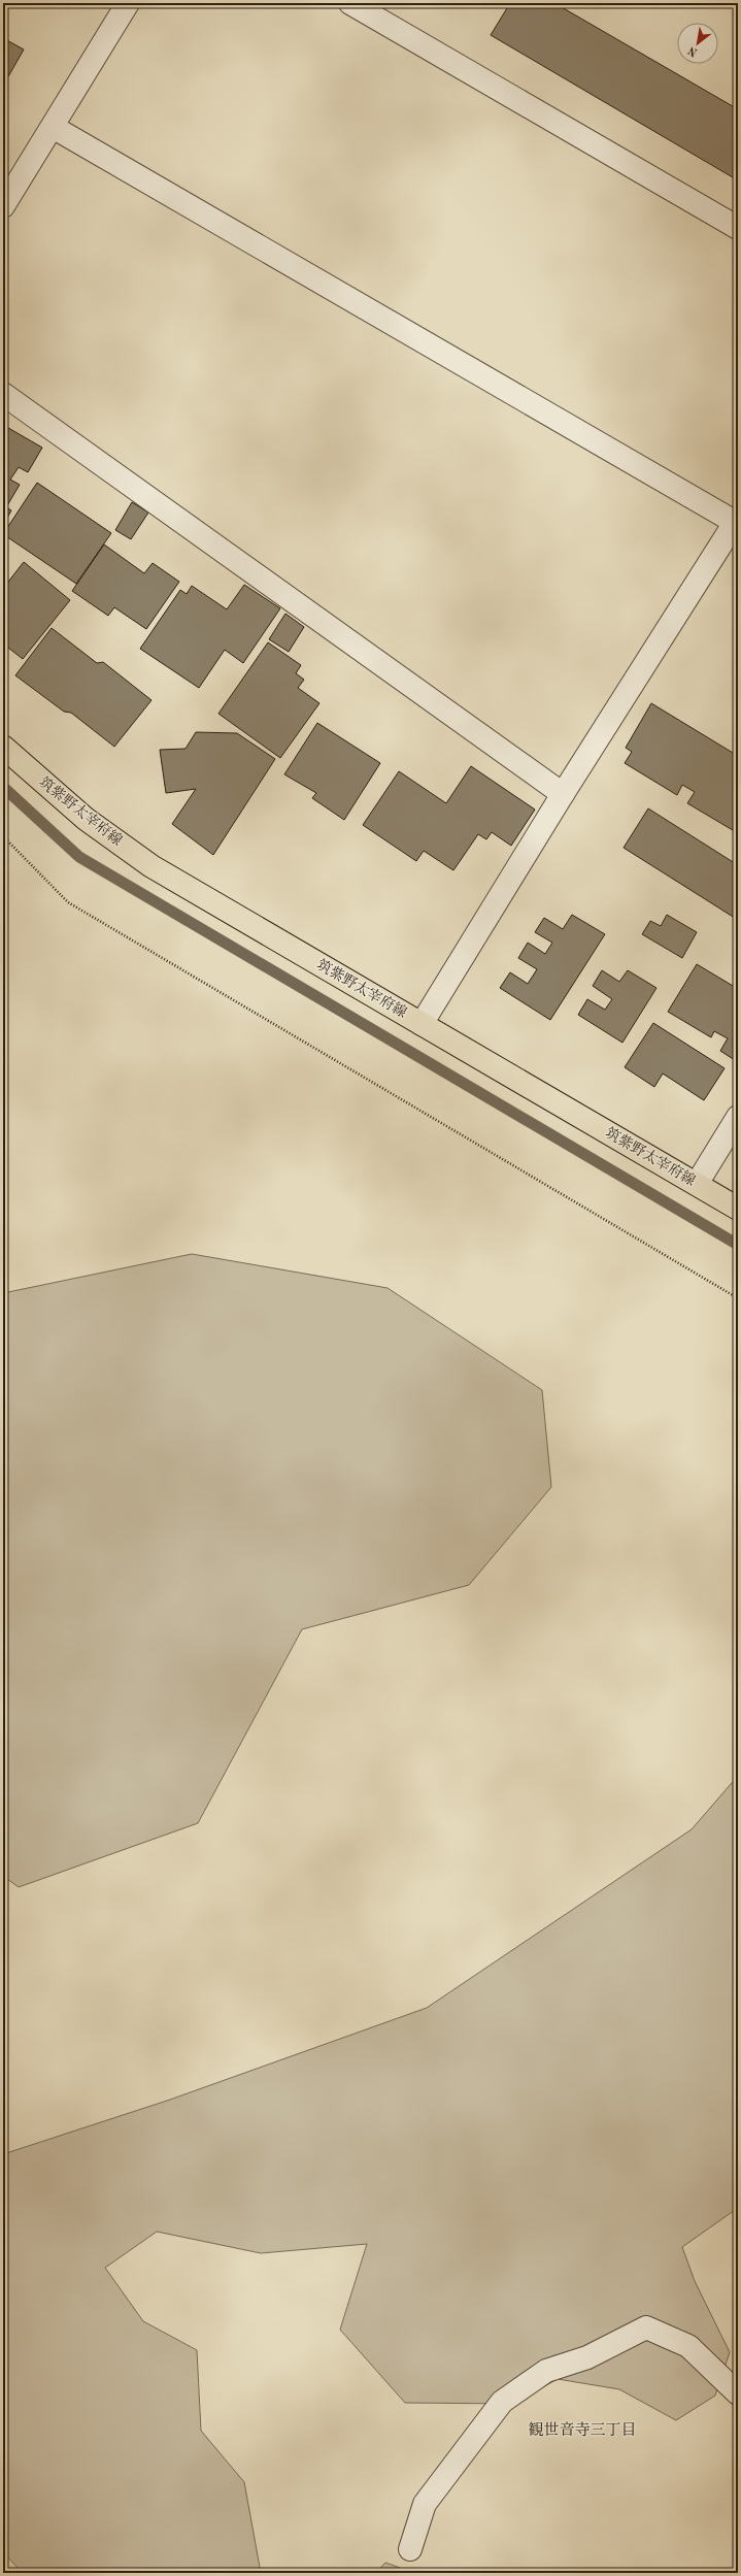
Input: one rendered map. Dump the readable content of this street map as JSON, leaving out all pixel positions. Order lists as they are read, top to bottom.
{
  "streets": {
    "main road": ["筑紫野太宰府線"]
  },
  "districts": ["観世音寺三丁目"],
  "north": "bottom left"
}
